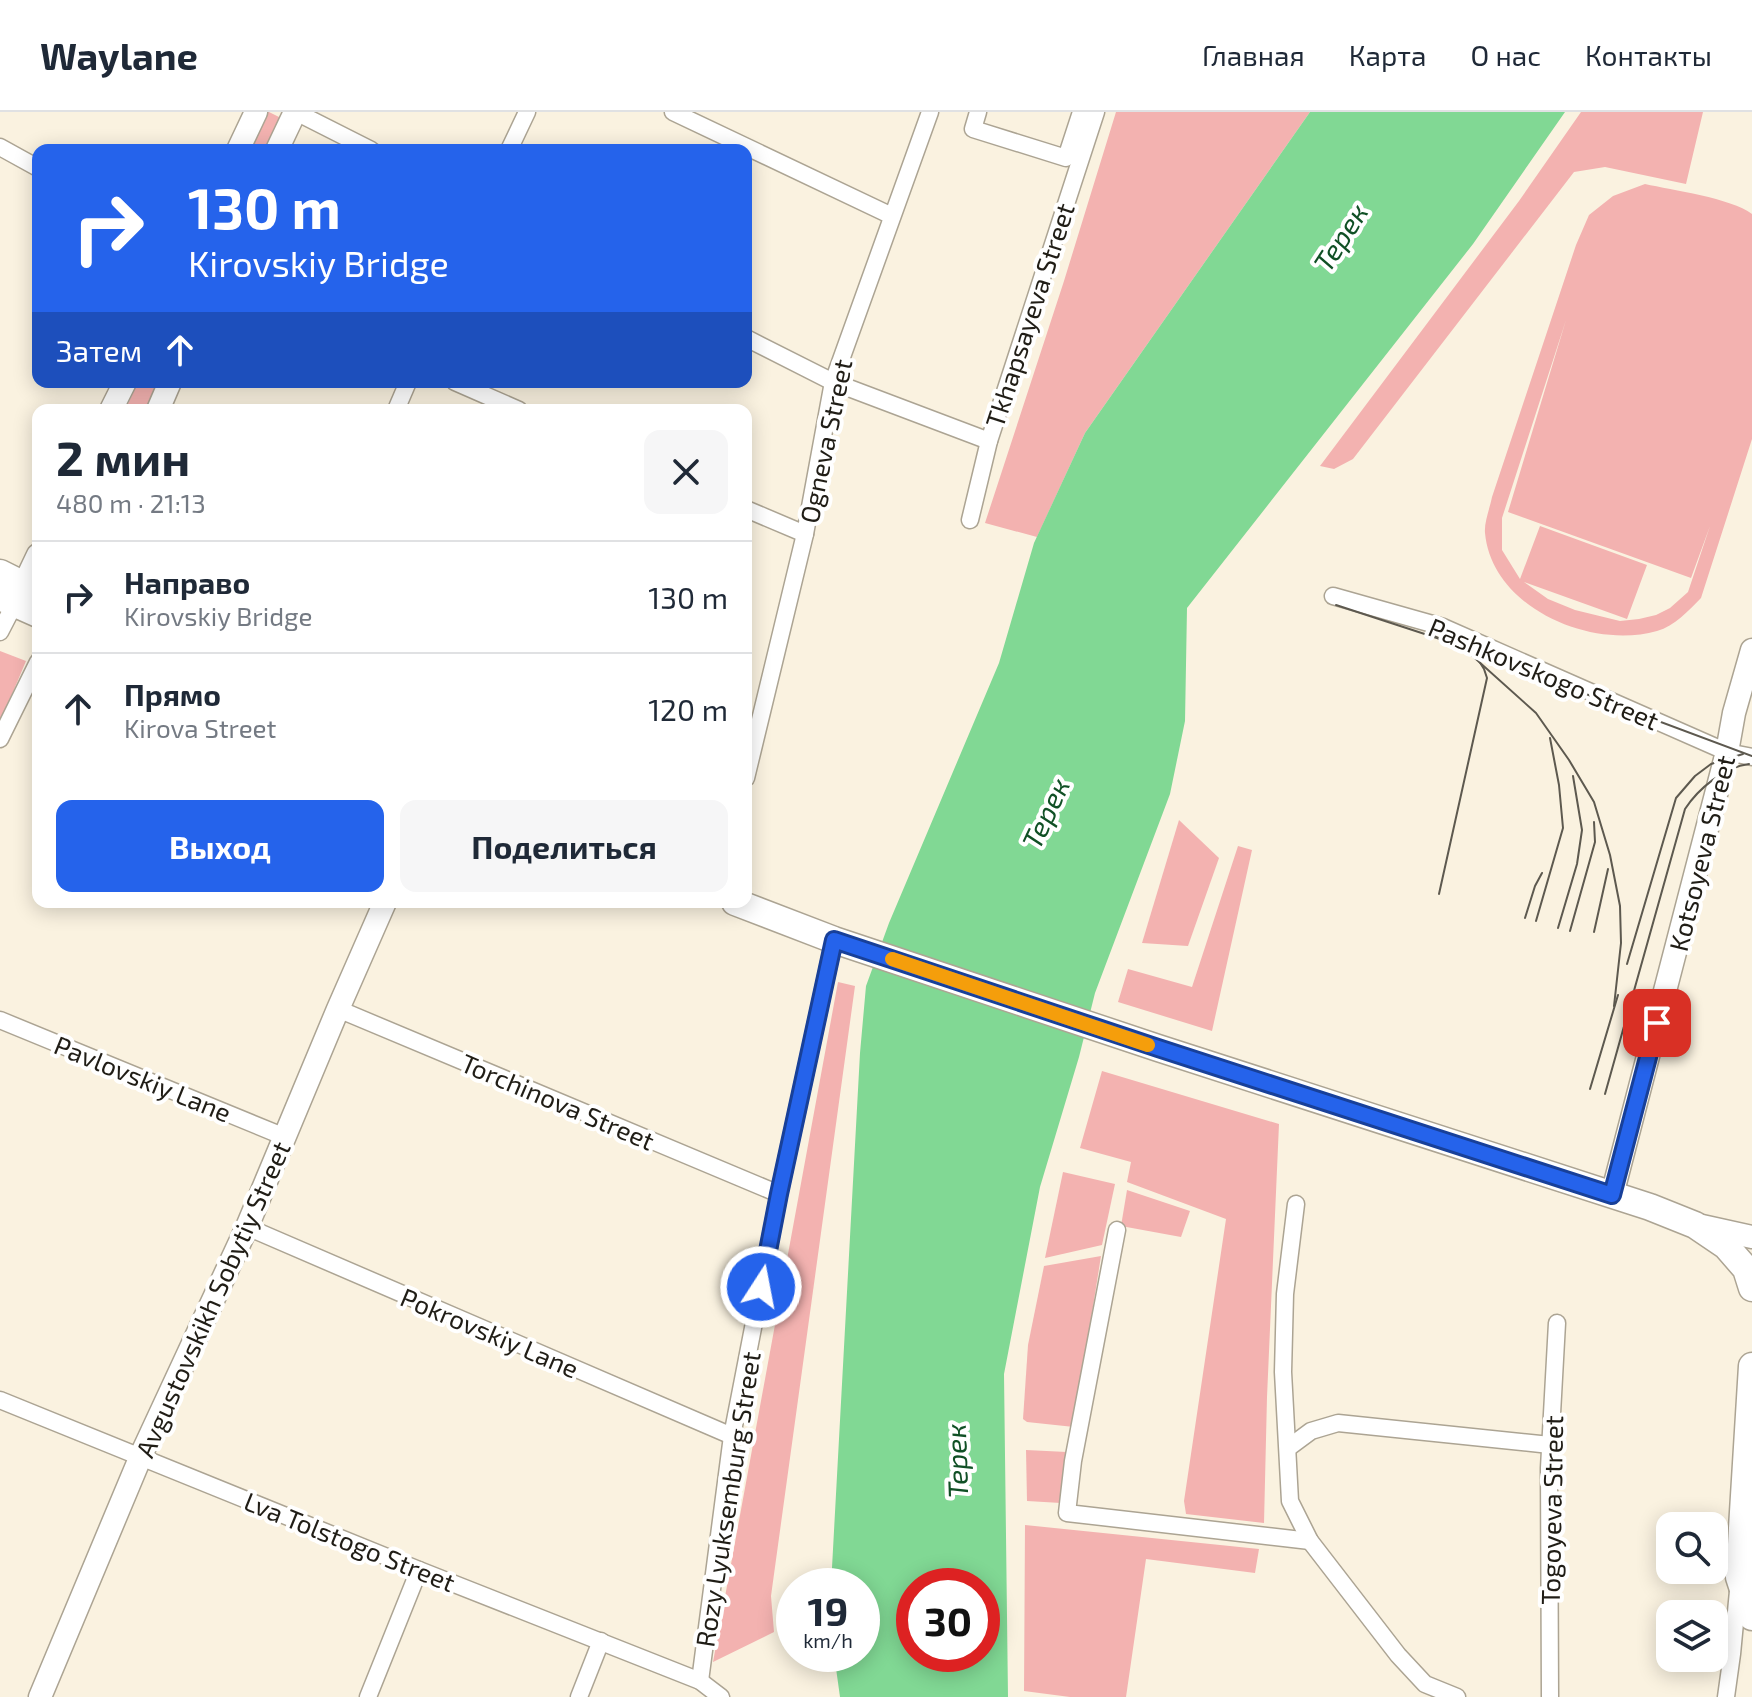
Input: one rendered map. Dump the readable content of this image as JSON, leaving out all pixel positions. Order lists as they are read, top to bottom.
{
  "streets": {
    "street": [
      "Tkhapsayeva Street",
      "Ogneva Street",
      "Pashkovskogo Street",
      "Kotsoyeva Street",
      "Pavlovskiy Lane",
      "Torchinova Street",
      "Avgustovskikh Sobytiy Street",
      "Pokrovskiy Lane",
      "Rozy Lyuksemburg Street",
      "Togoyeva Street",
      "Lva Tolstogo Street"
    ]
  },
  "crossings": [
    ["Pashkovskogo Street", "Kotsoyeva Street"],
    ["Pavlovskiy Lane", "Avgustovskikh Sobytiy Street"],
    ["Torchinova Street", "Avgustovskikh Sobytiy Street"],
    ["Torchinova Street", "Rozy Lyuksemburg Street"],
    ["Avgustovskikh Sobytiy Street", "Pokrovskiy Lane"],
    ["Avgustovskikh Sobytiy Street", "Lva Tolstogo Street"],
    ["Pokrovskiy Lane", "Rozy Lyuksemburg Street"],
    ["Rozy Lyuksemburg Street", "Lva Tolstogo Street"]
  ],
  "water": ["Терек"],
  "page": {
    "header": "Waylane",
    "nav": [
      "Главная",
      "Карта",
      "О нас",
      "Контакты"
    ],
    "turn": ["130 m", "Kirovskiy Bridge"],
    "then": "Затем",
    "heading": ["2 мин", "480 m · 21:13"],
    "list": [
      {
        "name": "Направо",
        "note": "Kirovskiy Bridge",
        "value": "130 m"
      },
      {
        "name": "Прямо",
        "note": "Kirova Street",
        "value": "120 m"
      }
    ],
    "buttons": ["Выход", "Поделиться"],
    "speed": "19 km/h",
    "limit": "30"
  }
}
